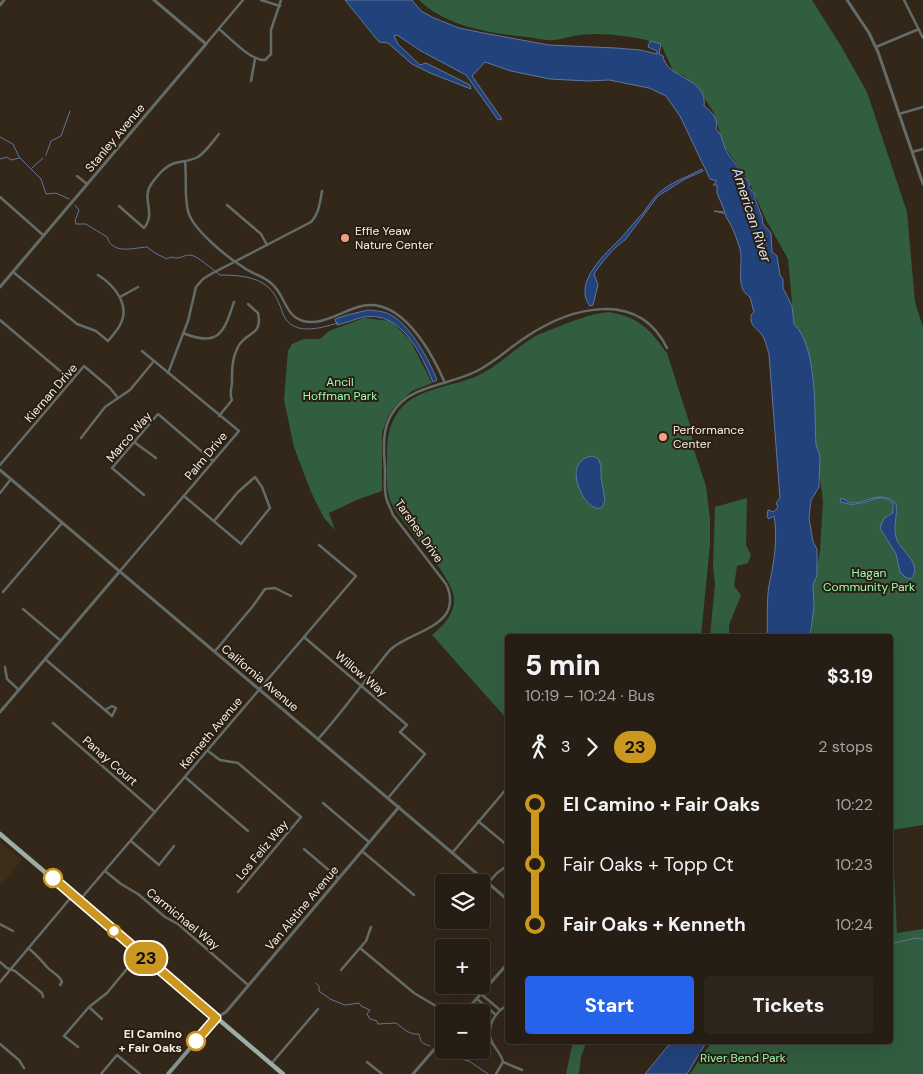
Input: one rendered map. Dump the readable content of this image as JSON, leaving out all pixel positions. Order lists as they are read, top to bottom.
{
  "streets": {
    "street": [
      "Stanley Avenue",
      "Kiernan Drive",
      "Marco Way",
      "Palm Drive",
      "Tarshes Drive",
      "Willow Way",
      "California Avenue",
      "Kenneth Avenue",
      "Panay Court",
      "Los Feliz Way",
      "Van Alstine Avenue",
      "Carmichael Way"
    ]
  },
  "crossings": [
    ["Marco Way", "Palm Drive"],
    ["Palm Drive", "California Avenue"],
    ["Tarshes Drive", "Willow Way"],
    ["Tarshes Drive", "California Avenue"],
    ["Willow Way", "California Avenue"],
    ["Willow Way", "Kenneth Avenue"],
    ["California Avenue", "Kenneth Avenue"],
    ["California Avenue", "Van Alstine Avenue"],
    ["Kenneth Avenue", "Panay Court"],
    ["Kenneth Avenue", "Los Feliz Way"],
    ["Kenneth Avenue", "Carmichael Way"],
    ["Van Alstine Avenue", "Carmichael Way"]
  ],
  "water": ["American River"],
  "parks": ["Ancil Hoffman Park", "Hagan Community Park", "River Bend Park"],
  "places": ["Effie Yeaw Nature Center", "Performance Center", "El Camino + Fair Oaks"],
  "lines": ["bus line 23"],
  "page": {
    "on_map": "23",
    "heading": ["5 min", "10:19 – 10:24 · Bus", "$3.19"],
    "legs": ["3", "23", "2 stops"],
    "list": [
      {
        "name": "El Camino + Fair Oaks",
        "value": "10:22"
      },
      {
        "name": "Fair Oaks + Topp Ct",
        "value": "10:23"
      },
      {
        "name": "Fair Oaks + Kenneth",
        "value": "10:24"
      }
    ],
    "map_buttons": ["+", "−"],
    "buttons": ["Start", "Tickets"]
  }
}
